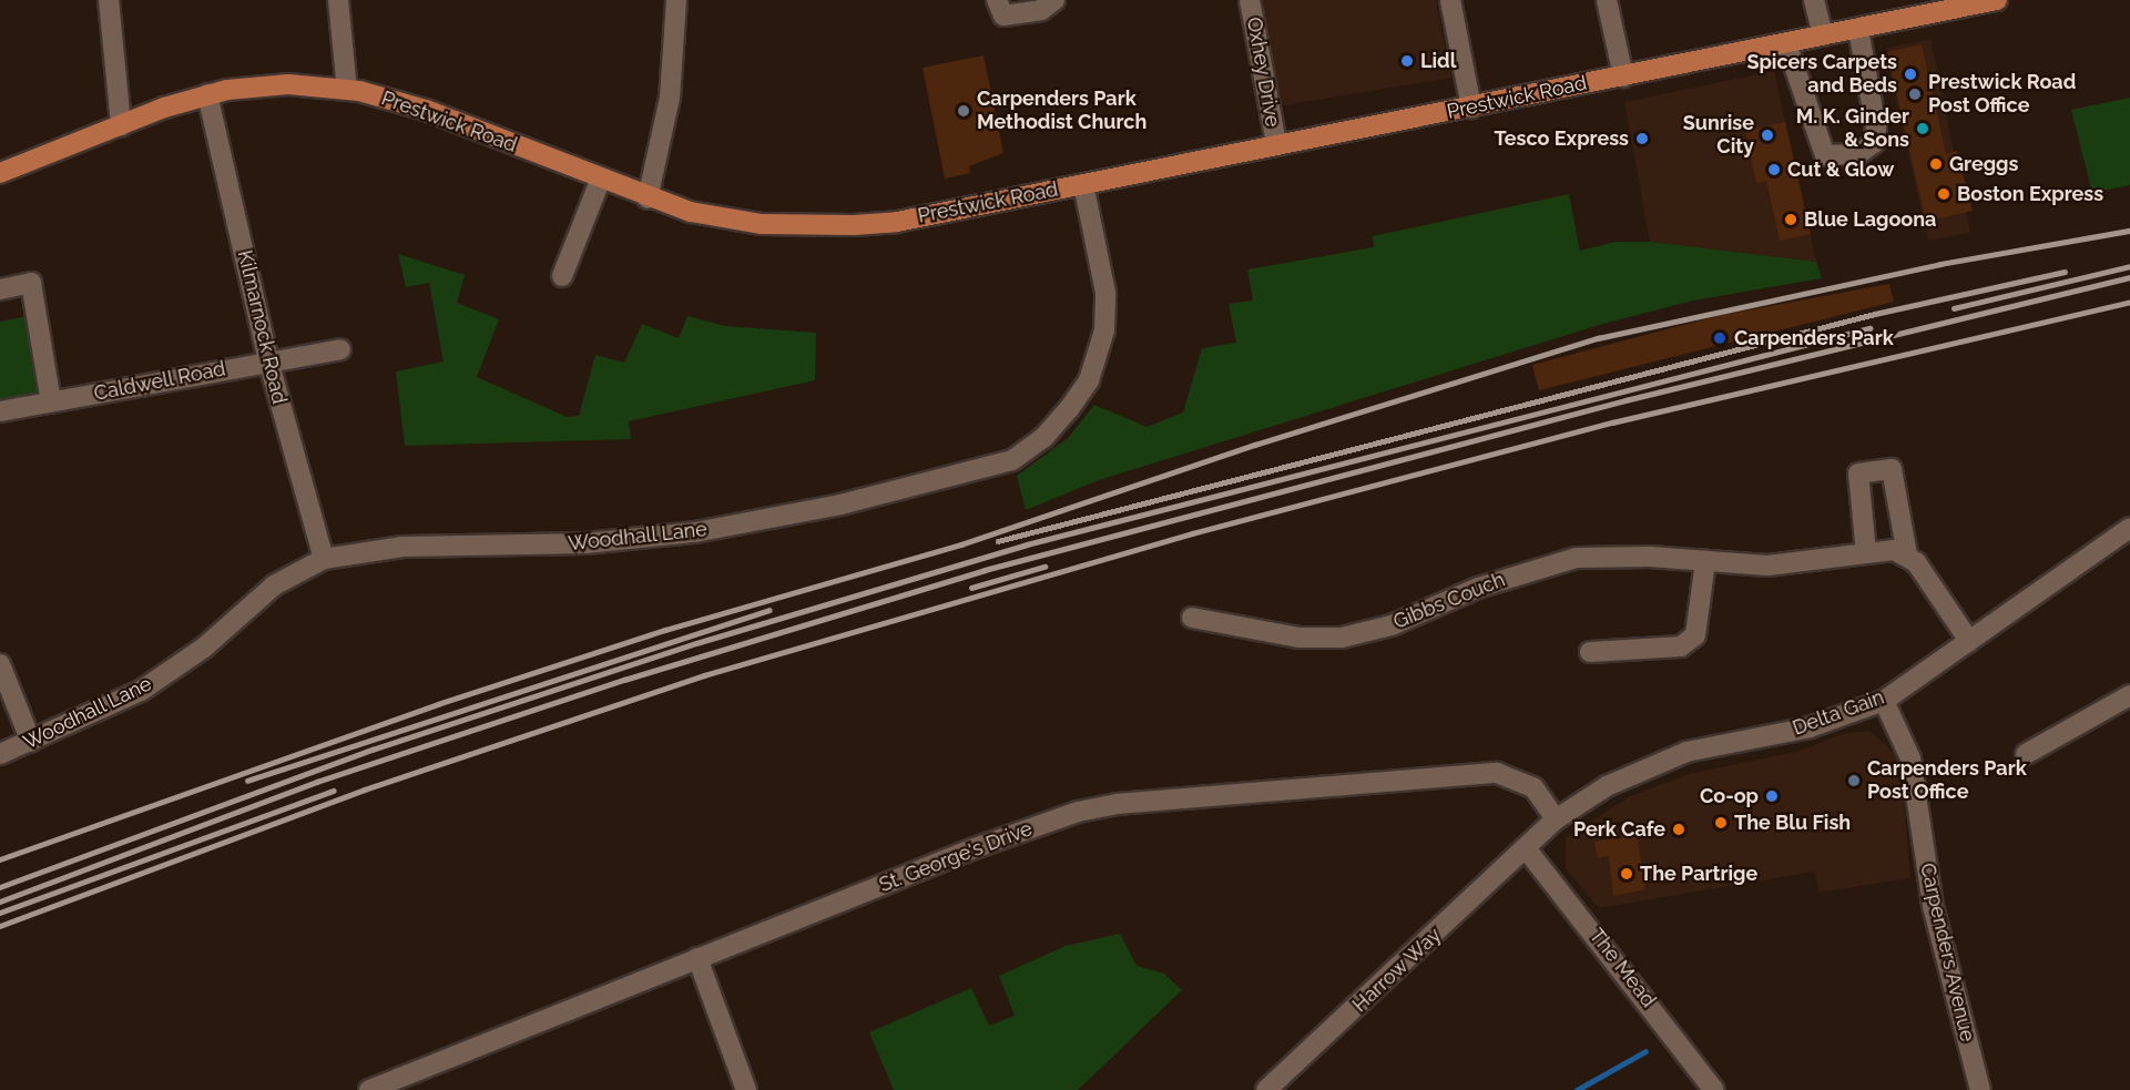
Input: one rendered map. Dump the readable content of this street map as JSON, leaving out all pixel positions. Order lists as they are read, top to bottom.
{
  "streets": {
    "main road": ["Prestwick Road"],
    "street": [
      "Oxhey Drive",
      "Kilmarnock Road",
      "Caldwell Road",
      "Woodhall Lane",
      "Gibbs Couch",
      "Delta Gain",
      "St. George's Drive",
      "Carpenders Avenue",
      "The Mead",
      "Harrow Way"
    ]
  },
  "crossings": [
    ["Oxhey Drive", "Prestwick Road"],
    ["Prestwick Road", "Kilmarnock Road"],
    ["Prestwick Road", "Woodhall Lane"],
    ["Kilmarnock Road", "Caldwell Road"],
    ["Kilmarnock Road", "Woodhall Lane"],
    ["Delta Gain", "St. George's Drive"],
    ["Delta Gain", "Carpenders Avenue"],
    ["Delta Gain", "The Mead"],
    ["Delta Gain", "Harrow Way"],
    ["The Mead", "Harrow Way"]
  ],
  "places": [
    "Lidl",
    "Spicers Carpets and Beds",
    "Prestwick Road Post Office",
    "Carpenders Park Methodist Church",
    "M. K. Ginder & Sons",
    "Sunrise City",
    "Tesco Express",
    "Greggs",
    "Cut & Glow",
    "Boston Express",
    "Blue Lagoona",
    "Carpenders Park",
    "Carpenders Park Post Office",
    "Co-op",
    "The Blu Fish",
    "Perk Cafe",
    "The Partrige"
  ]
}
